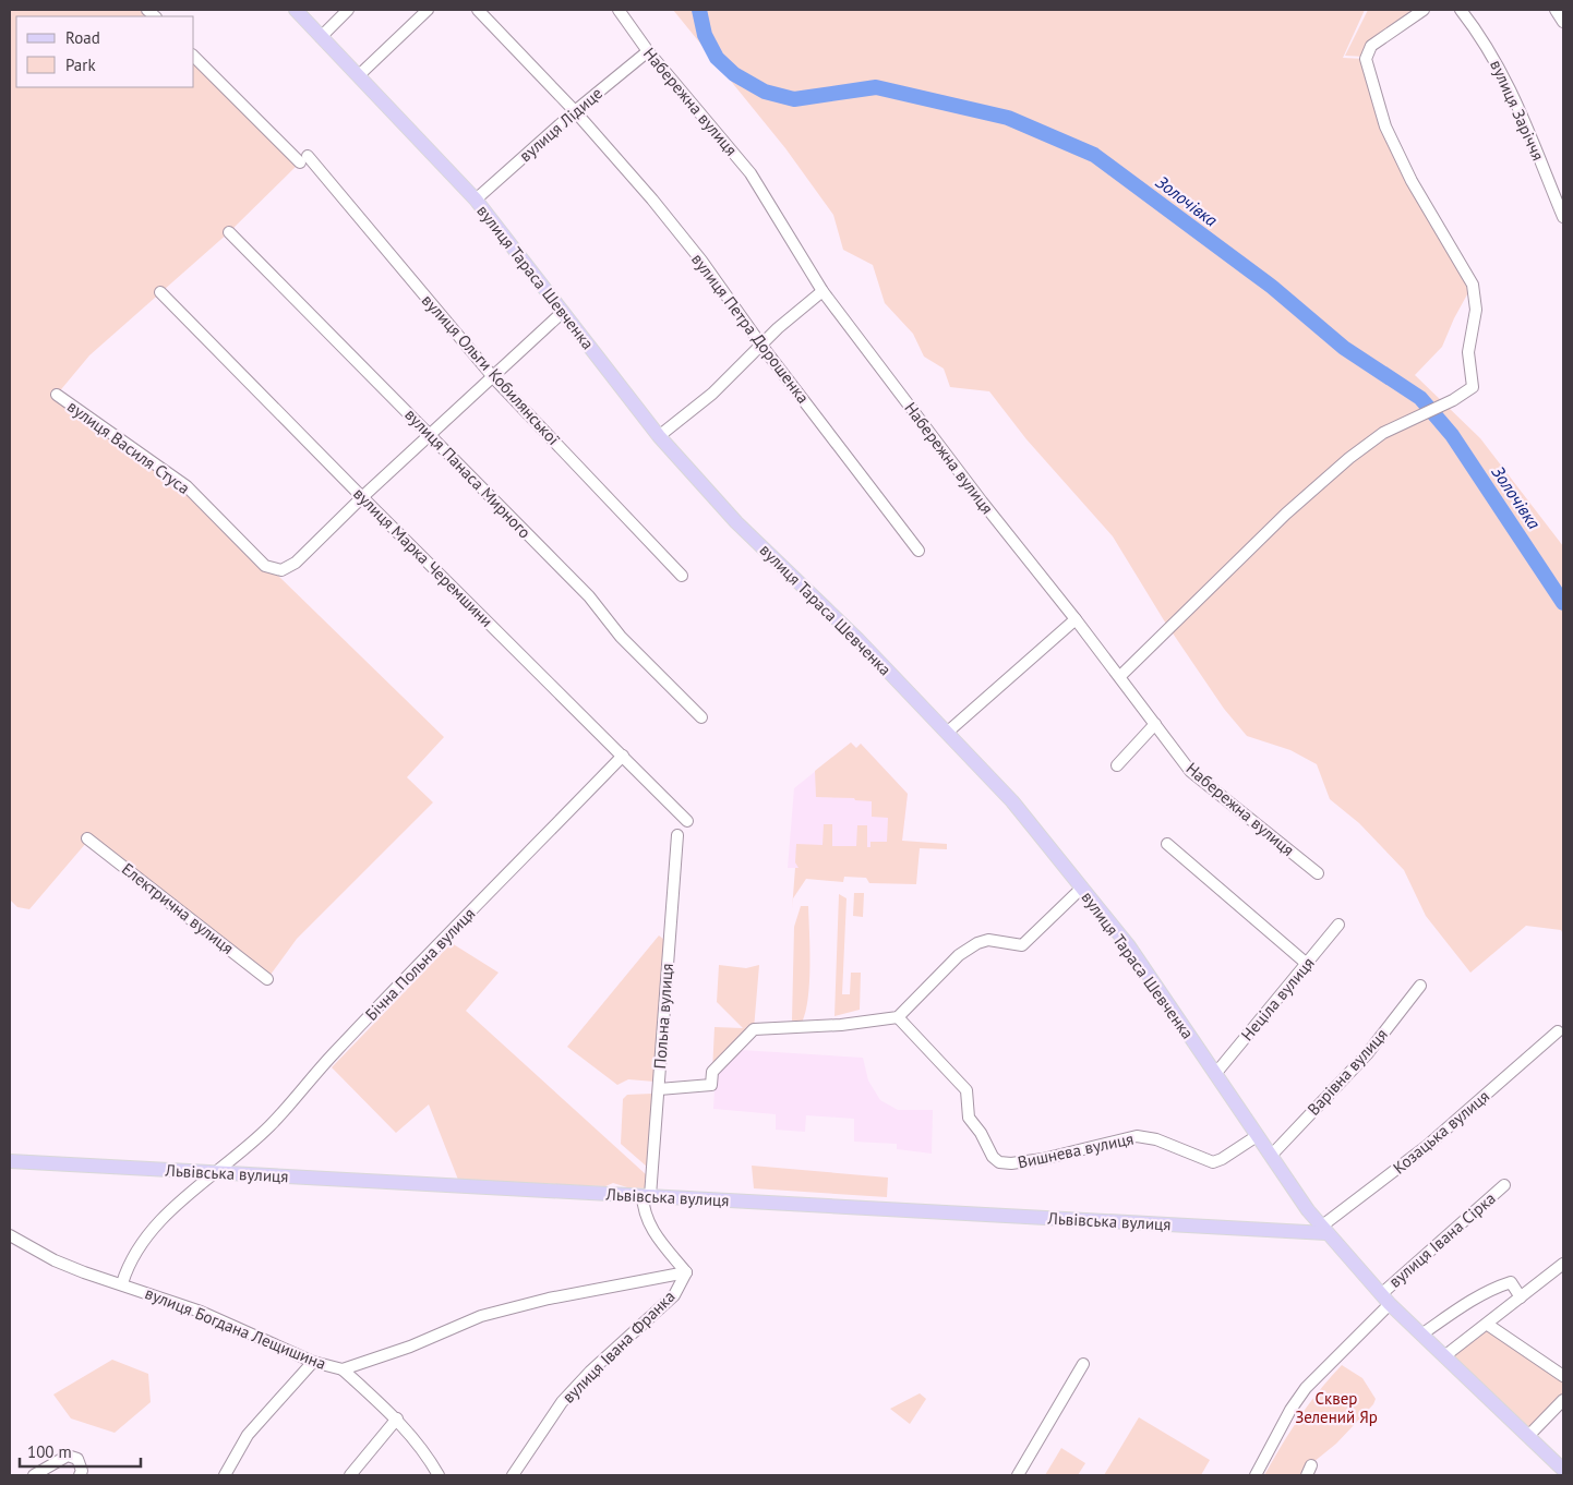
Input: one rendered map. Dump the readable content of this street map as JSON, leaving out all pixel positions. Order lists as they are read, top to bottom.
{
  "streets": {
    "main road": ["вулиця Тараса Шевченка", "Львівська вулиця"],
    "street": [
      "Набережна вулиця",
      "вулиця Заріччя",
      "вулиця Лідице",
      "вулиця Петра Дорошенка",
      "вулиця Ольги Кобилянської",
      "вулиця Василя Стуса",
      "вулиця Панаса Мирного",
      "вулиця Марка Черемшини",
      "Електрична вулиця",
      "Бічна Польна вулиця",
      "Неціла вулиця",
      "Польна вулиця",
      "Варівна вулиця",
      "Козацька вулиця",
      "Вишнева вулиця",
      "вулиця Івана Сірка",
      "вулиця Богдана Лещишина",
      "вулиця Івана Франка"
    ]
  },
  "crossings": [
    ["Набережна вулиця", "вулиця Лідице"],
    ["вулиця Лідице", "вулиця Тараса Шевченка"],
    ["вулиця Лідице", "вулиця Петра Дорошенка"],
    ["вулиця Тараса Шевченка", "вулиця Василя Стуса"],
    ["вулиця Тараса Шевченка", "Неціла вулиця"],
    ["вулиця Тараса Шевченка", "Варівна вулиця"],
    ["вулиця Тараса Шевченка", "Козацька вулиця"],
    ["вулиця Тараса Шевченка", "Вишнева вулиця"],
    ["вулиця Тараса Шевченка", "Львівська вулиця"],
    ["вулиця Тараса Шевченка", "вулиця Івана Сірка"],
    ["вулиця Ольги Кобилянської", "вулиця Василя Стуса"],
    ["вулиця Василя Стуса", "вулиця Панаса Мирного"],
    ["вулиця Василя Стуса", "вулиця Марка Черемшини"],
    ["вулиця Марка Черемшини", "Бічна Польна вулиця"],
    ["Бічна Польна вулиця", "Львівська вулиця"],
    ["Бічна Польна вулиця", "вулиця Богдана Лещишина"],
    ["Польна вулиця", "Львівська вулиця"],
    ["Польна вулиця", "вулиця Богдана Лещишина"],
    ["Польна вулиця", "вулиця Івана Франка"],
    ["Козацька вулиця", "Львівська вулиця"],
    ["вулиця Богдана Лещишина", "вулиця Івана Франка"]
  ],
  "water": ["Золочівка"],
  "parks": ["Сквер Зелений Яр"],
  "legend": ["Road", "Park"],
  "scale_bar": "100 m"
}
